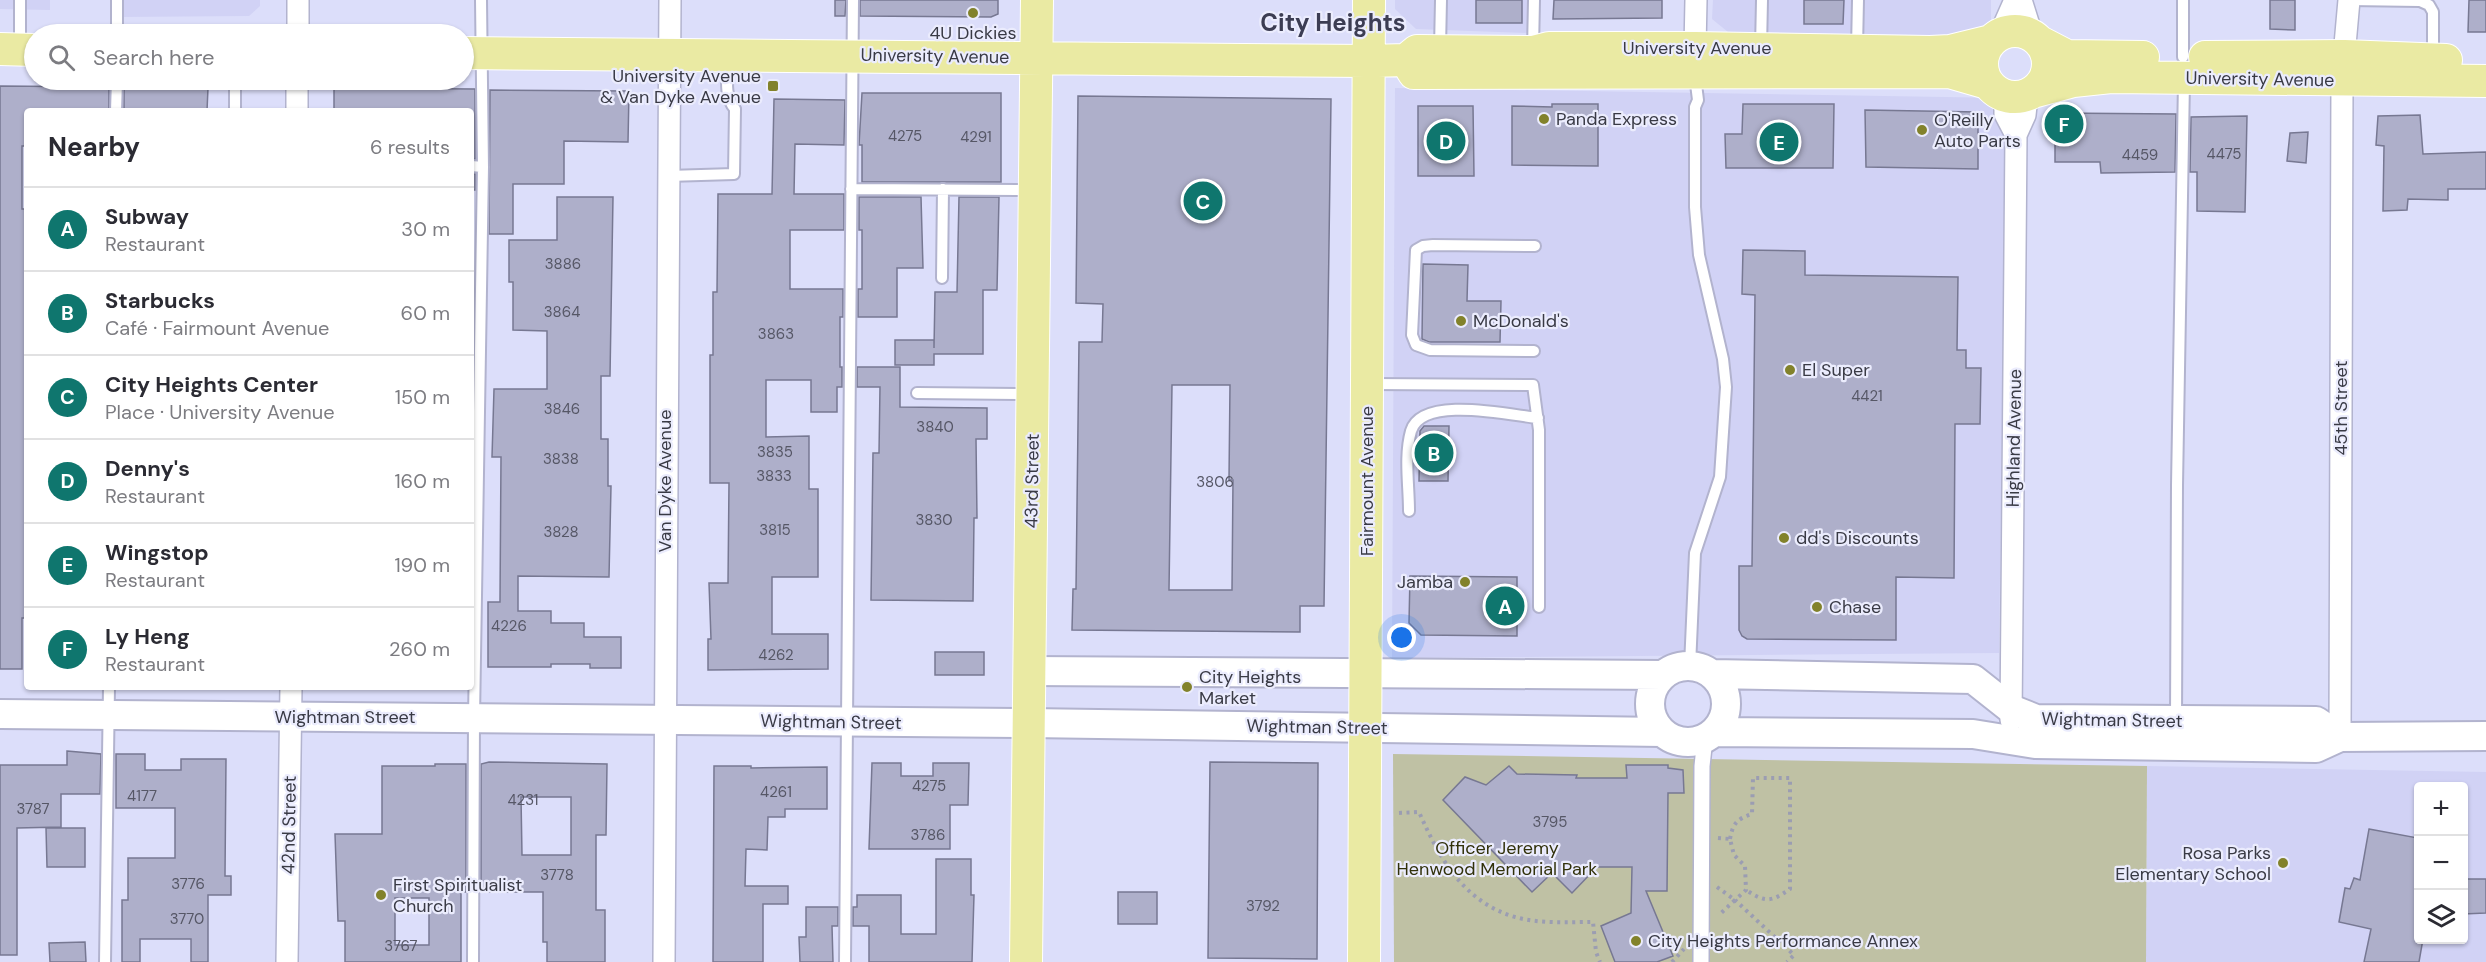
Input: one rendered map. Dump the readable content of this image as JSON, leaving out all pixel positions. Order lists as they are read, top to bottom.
{
  "streets": {
    "main road": [
      "University Avenue",
      "43rd Street",
      "Fairmount Avenue",
      "Wightman Street"
    ],
    "street": [
      "45th Street",
      "Highland Avenue",
      "Van Dyke Avenue",
      "42nd Street"
    ]
  },
  "crossings": [
    ["University Avenue", "45th Street"],
    ["University Avenue", "Highland Avenue"],
    ["University Avenue", "Van Dyke Avenue"],
    ["University Avenue", "43rd Street"],
    ["University Avenue", "Fairmount Avenue"],
    ["45th Street", "Wightman Street"],
    ["Highland Avenue", "Wightman Street"],
    ["Van Dyke Avenue", "Wightman Street"],
    ["43rd Street", "Wightman Street"],
    ["Fairmount Avenue", "Wightman Street"],
    ["Wightman Street", "42nd Street"]
  ],
  "districts": ["City Heights"],
  "parks": ["Officer Jeremy Henwood Memorial Park"],
  "places": {
    "other": [
      "4U Dickies",
      "Panda Express",
      "O'Reilly Auto Parts",
      "McDonald's",
      "El Super",
      "dd's Discounts",
      "Jamba",
      "Chase",
      "City Heights Market",
      "Rosa Parks Elementary School",
      "First Spiritualist Church",
      "City Heights Performance Annex"
    ],
    "transit": ["University Avenue & Van Dyke Avenue"]
  },
  "house_numbers": [
    "4275",
    "4291",
    "4475",
    "4459",
    "3886",
    "3864",
    "3863",
    "4421",
    "3846",
    "3840",
    "3835",
    "3838",
    "3833",
    "3806",
    "3830",
    "3815",
    "3828",
    "4226",
    "4262",
    "4275",
    "4261",
    "4177",
    "4231",
    "3787",
    "3795",
    "3786",
    "3778",
    "3776",
    "3792",
    "3770",
    "3767"
  ],
  "page": {
    "search": "Search here",
    "pins": [
      "F",
      "D",
      "E",
      "C",
      "B",
      "A"
    ],
    "heading": ["Nearby", "6 results"],
    "list": [
      {
        "mark": "A",
        "name": "Subway",
        "note": "Restaurant",
        "value": "30 m"
      },
      {
        "mark": "B",
        "name": "Starbucks",
        "note": "Café · Fairmount Avenue",
        "value": "60 m"
      },
      {
        "mark": "C",
        "name": "City Heights Center",
        "note": "Place · University Avenue",
        "value": "150 m"
      },
      {
        "mark": "D",
        "name": "Denny's",
        "note": "Restaurant",
        "value": "160 m"
      },
      {
        "mark": "E",
        "name": "Wingstop",
        "note": "Restaurant",
        "value": "190 m"
      },
      {
        "mark": "F",
        "name": "Ly Heng",
        "note": "Restaurant",
        "value": "260 m"
      }
    ],
    "map_buttons": ["+", "−"]
  }
}
